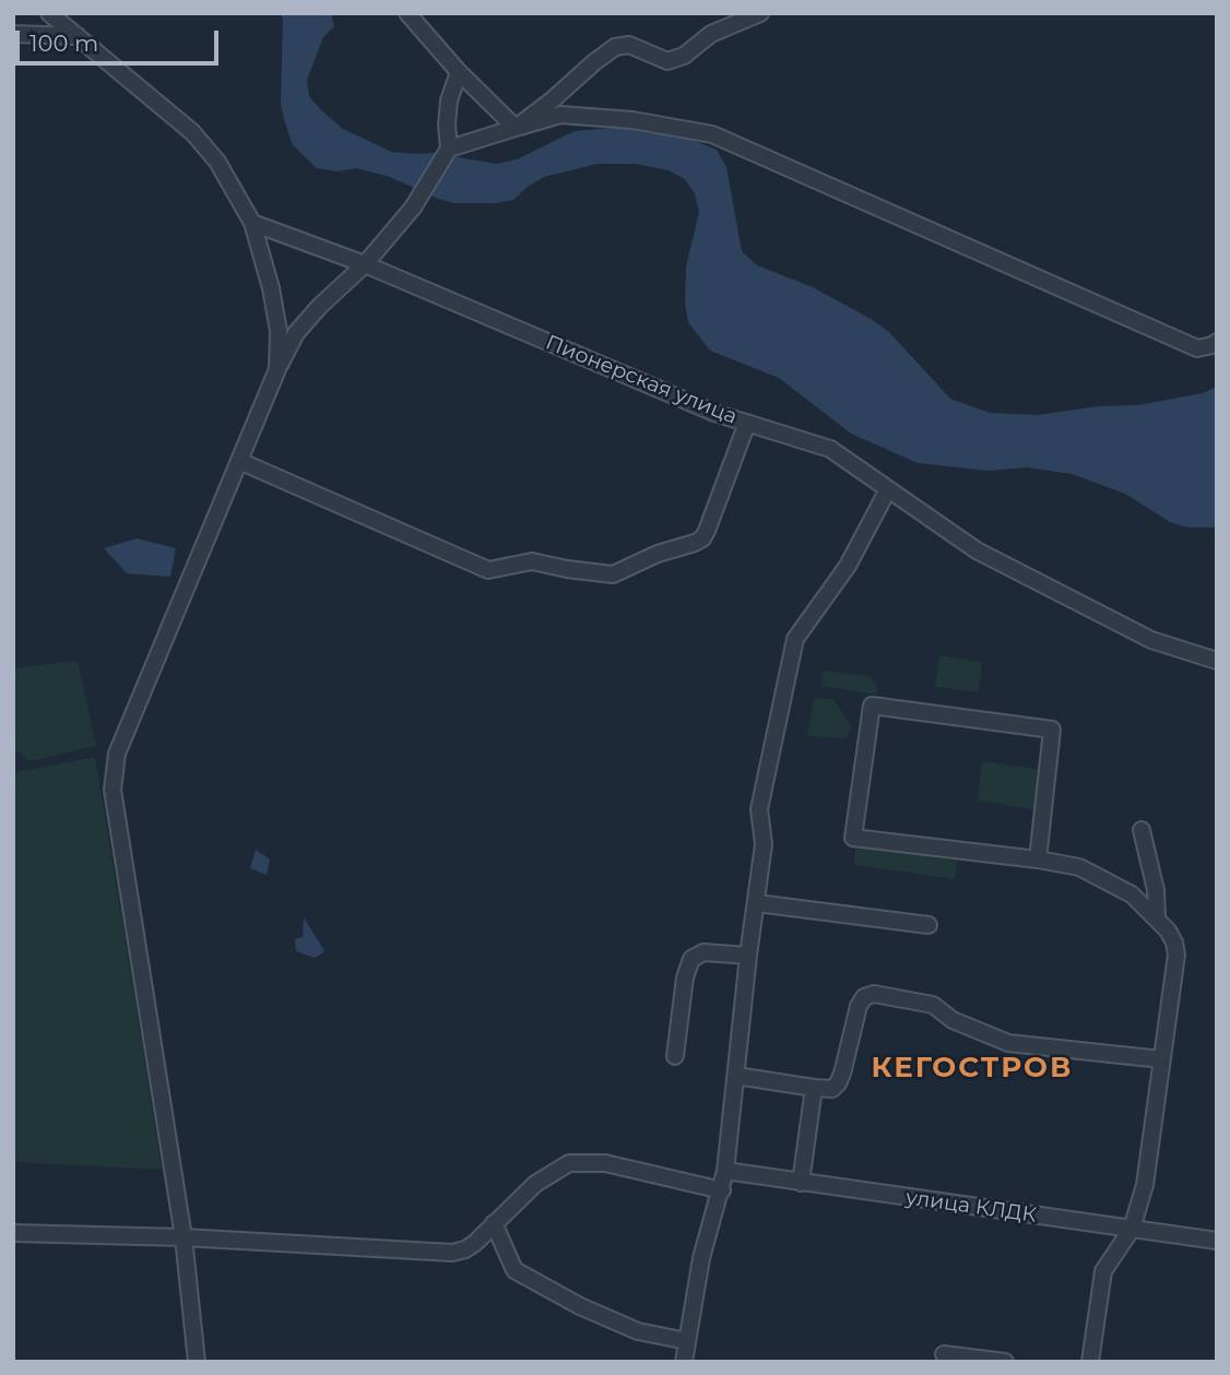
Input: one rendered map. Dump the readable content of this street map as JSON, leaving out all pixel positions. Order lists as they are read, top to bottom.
{
  "streets": {
    "street": ["Пионерская улица", "улица КЛДК"]
  },
  "districts": ["КЕГОСТРОВ"],
  "scale_bar": "100 m"
}
